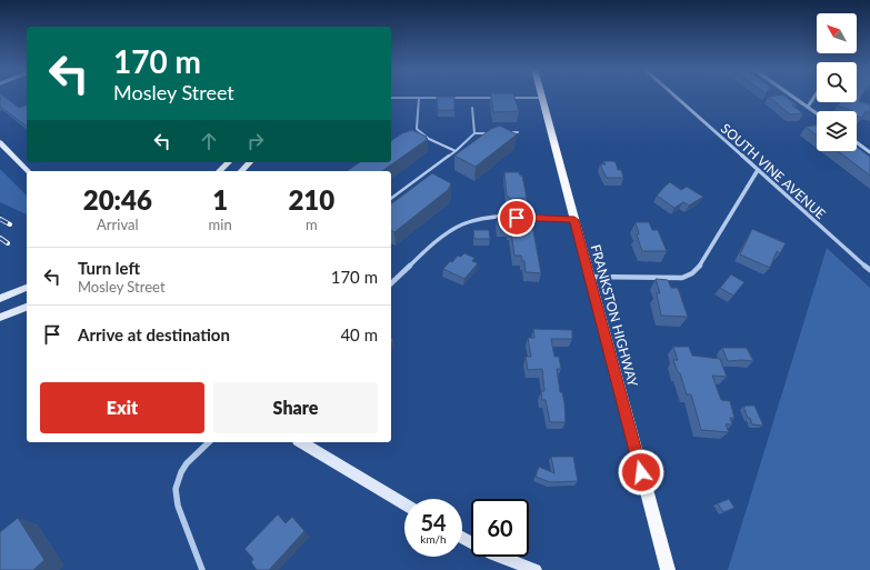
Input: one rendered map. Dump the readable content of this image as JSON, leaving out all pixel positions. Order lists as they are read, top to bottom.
{
  "streets": {
    "main road": ["FRANKSTON HIGHWAY"],
    "street": ["SOUTH VINE AVENUE"]
  },
  "north": "top left",
  "page": {
    "turn": ["170 m", "Mosley Street"],
    "eta": [
      "20:46",
      "Arrival",
      "1",
      "min",
      "210",
      "m"
    ],
    "list": [
      {
        "name": "Turn left",
        "note": "Mosley Street",
        "value": "170 m"
      },
      {
        "name": "Arrive at destination",
        "value": "40 m"
      }
    ],
    "buttons": ["Exit", "Share"],
    "speed": "54 km/h",
    "limit": "60"
  }
}
